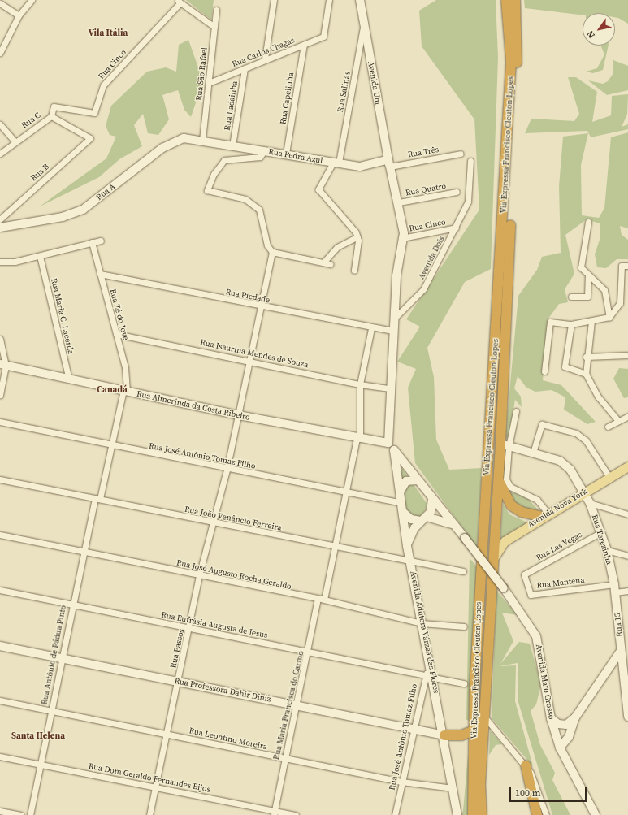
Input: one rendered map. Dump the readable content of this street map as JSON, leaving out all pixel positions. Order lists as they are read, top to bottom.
{
  "streets": {
    "highway": ["Via Expressa Francisco Cleuton Lopes"],
    "main road": ["Avenida Nova York"],
    "street": [
      "Rua Carlos Chagas",
      "Rua Cinco",
      "Rua São Rafael",
      "Avenida Um",
      "Rua Salinas",
      "Rua Capelinha",
      "Rua Ladainha",
      "Rua C",
      "Rua Três",
      "Rua Pedra Azul",
      "Rua B",
      "Rua Quatro",
      "Rua A",
      "Avenida Dois",
      "Rua Piedade",
      "Rua Zé do Jove",
      "Rua Maria C. Lacerda",
      "Rua Isaurina Mendes de Souza",
      "Rua Almerinda da Costa Ribeiro",
      "Rua José Antônio Tomaz Filho",
      "Rua João Venâncio Ferreira",
      "Rua Terezinha",
      "Rua Las Vegas",
      "Rua José Augusto Rocha Geraldo",
      "Rua Mantena",
      "Rua Eufrásia Augusta de Jesus",
      "Rua 15",
      "Avenida Adutora Várzea das Flores",
      "Rua Passos",
      "Rua Antônio de Pádua Pinto",
      "Avenida Mato Grosso",
      "Rua Professora Dahir Diniz",
      "Rua Maria Francisca do Carmo",
      "Rua Leontino Moreira",
      "Rua Dom Geraldo Fernandes Bijos"
    ]
  },
  "crossings": [
    ["Rua Carlos Chagas", "Rua São Rafael"],
    ["Rua Carlos Chagas", "Rua Capelinha"],
    ["Rua Carlos Chagas", "Rua Ladainha"],
    ["Rua Cinco", "Rua C"],
    ["Rua Cinco", "Avenida Dois"],
    ["Rua São Rafael", "Rua Pedra Azul"],
    ["Rua São Rafael", "Rua A"],
    ["Avenida Um", "Rua Salinas"],
    ["Avenida Um", "Rua Três"],
    ["Avenida Um", "Rua Pedra Azul"],
    ["Rua Salinas", "Rua Pedra Azul"],
    ["Rua Capelinha", "Rua Pedra Azul"],
    ["Rua Ladainha", "Rua Pedra Azul"],
    ["Rua C", "Rua B"],
    ["Via Expressa Francisco Cleuton Lopes", "Avenida Nova York"],
    ["Via Expressa Francisco Cleuton Lopes", "Rua Terezinha"],
    ["Rua Três", "Rua Pedra Azul"],
    ["Rua Pedra Azul", "Rua A"],
    ["Rua Piedade", "Rua Zé do Jove"],
    ["Rua Piedade", "Rua Passos"],
    ["Rua Zé do Jove", "Rua Isaurina Mendes de Souza"],
    ["Rua Zé do Jove", "Rua Almerinda da Costa Ribeiro"],
    ["Rua Zé do Jove", "Rua Antônio de Pádua Pinto"],
    ["Rua Maria C. Lacerda", "Rua Almerinda da Costa Ribeiro"],
    ["Rua Isaurina Mendes de Souza", "Rua Passos"],
    ["Rua Almerinda da Costa Ribeiro", "Rua Passos"],
    ["Rua Almerinda da Costa Ribeiro", "Rua Antônio de Pádua Pinto"],
    ["Rua José Antônio Tomaz Filho", "Rua Eufrásia Augusta de Jesus"],
    ["Rua José Antônio Tomaz Filho", "Avenida Adutora Várzea das Flores"],
    ["Rua José Antônio Tomaz Filho", "Rua Passos"],
    ["Rua José Antônio Tomaz Filho", "Rua Antônio de Pádua Pinto"],
    ["Rua José Antônio Tomaz Filho", "Avenida Mato Grosso"],
    ["Rua José Antônio Tomaz Filho", "Rua Professora Dahir Diniz"],
    ["Rua José Antônio Tomaz Filho", "Rua Leontino Moreira"],
    ["Avenida Nova York", "Rua Terezinha"],
    ["Rua João Venâncio Ferreira", "Avenida Adutora Várzea das Flores"],
    ["Rua João Venâncio Ferreira", "Rua Passos"],
    ["Rua João Venâncio Ferreira", "Rua Antônio de Pádua Pinto"],
    ["Rua Terezinha", "Rua Las Vegas"],
    ["Rua Terezinha", "Rua Mantena"],
    ["Rua Terezinha", "Rua 15"],
    ["Rua Las Vegas", "Rua Mantena"],
    ["Rua José Augusto Rocha Geraldo", "Avenida Adutora Várzea das Flores"],
    ["Rua José Augusto Rocha Geraldo", "Rua Passos"],
    ["Rua José Augusto Rocha Geraldo", "Rua Antônio de Pádua Pinto"],
    ["Rua José Augusto Rocha Geraldo", "Rua Maria Francisca do Carmo"],
    ["Rua Mantena", "Rua 15"],
    ["Rua Eufrásia Augusta de Jesus", "Rua Passos"],
    ["Rua Eufrásia Augusta de Jesus", "Rua Antônio de Pádua Pinto"],
    ["Rua Eufrásia Augusta de Jesus", "Rua Maria Francisca do Carmo"],
    ["Avenida Adutora Várzea das Flores", "Avenida Mato Grosso"],
    ["Avenida Adutora Várzea das Flores", "Rua Professora Dahir Diniz"],
    ["Avenida Adutora Várzea das Flores", "Rua Leontino Moreira"],
    ["Rua Passos", "Rua Professora Dahir Diniz"],
    ["Rua Passos", "Rua Leontino Moreira"],
    ["Rua Passos", "Rua Dom Geraldo Fernandes Bijos"],
    ["Rua Antônio de Pádua Pinto", "Rua Professora Dahir Diniz"],
    ["Rua Antônio de Pádua Pinto", "Rua Leontino Moreira"],
    ["Rua Antônio de Pádua Pinto", "Rua Dom Geraldo Fernandes Bijos"],
    ["Rua Professora Dahir Diniz", "Rua Maria Francisca do Carmo"],
    ["Rua Maria Francisca do Carmo", "Rua Leontino Moreira"],
    ["Rua Maria Francisca do Carmo", "Rua Dom Geraldo Fernandes Bijos"]
  ],
  "districts": ["Vila Itália", "Canadá", "Santa Helena"],
  "scale_bar": "100 m",
  "north": "bottom left"
}
